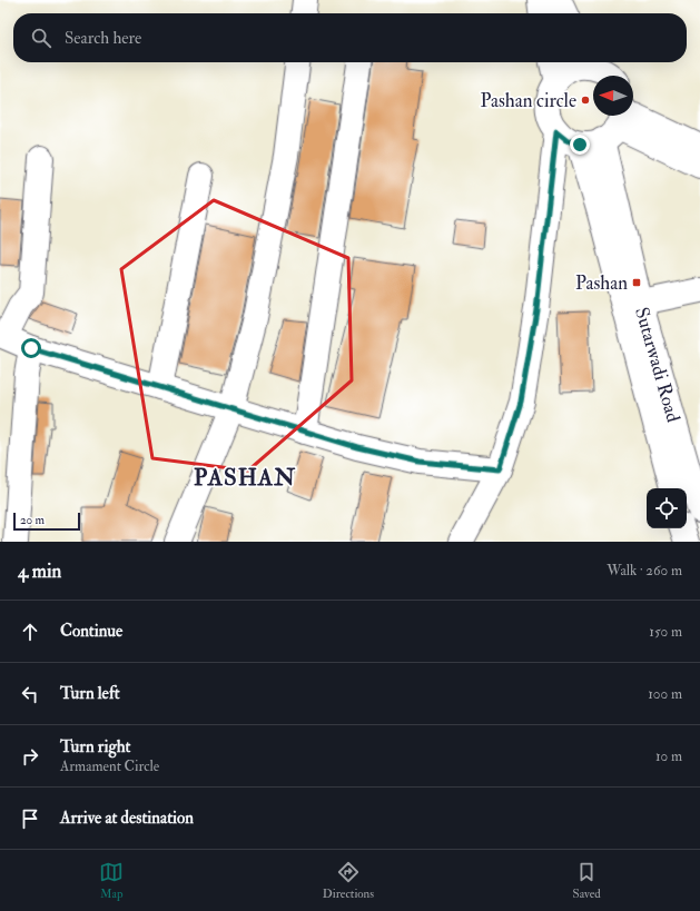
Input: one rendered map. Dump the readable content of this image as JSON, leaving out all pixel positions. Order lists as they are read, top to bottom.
{
  "streets": {
    "street": ["Sutarwadi Road"]
  },
  "districts": ["PASHAN"],
  "places": {
    "other": ["Pashan circle"],
    "transit": ["Pashan"]
  },
  "scale_bar": "20 m",
  "north": "left",
  "page": {
    "search": "Search here",
    "scale": "20 m",
    "heading": ["4 min", "Walk · 260 m"],
    "list": [
      ["Continue", "150 m"],
      ["Turn left", "100 m"],
      ["Turn right", "Armament Circle", "10 m"],
      "Arrive at destination"
    ],
    "nav": ["Map", "Directions", "Saved"]
  }
}
